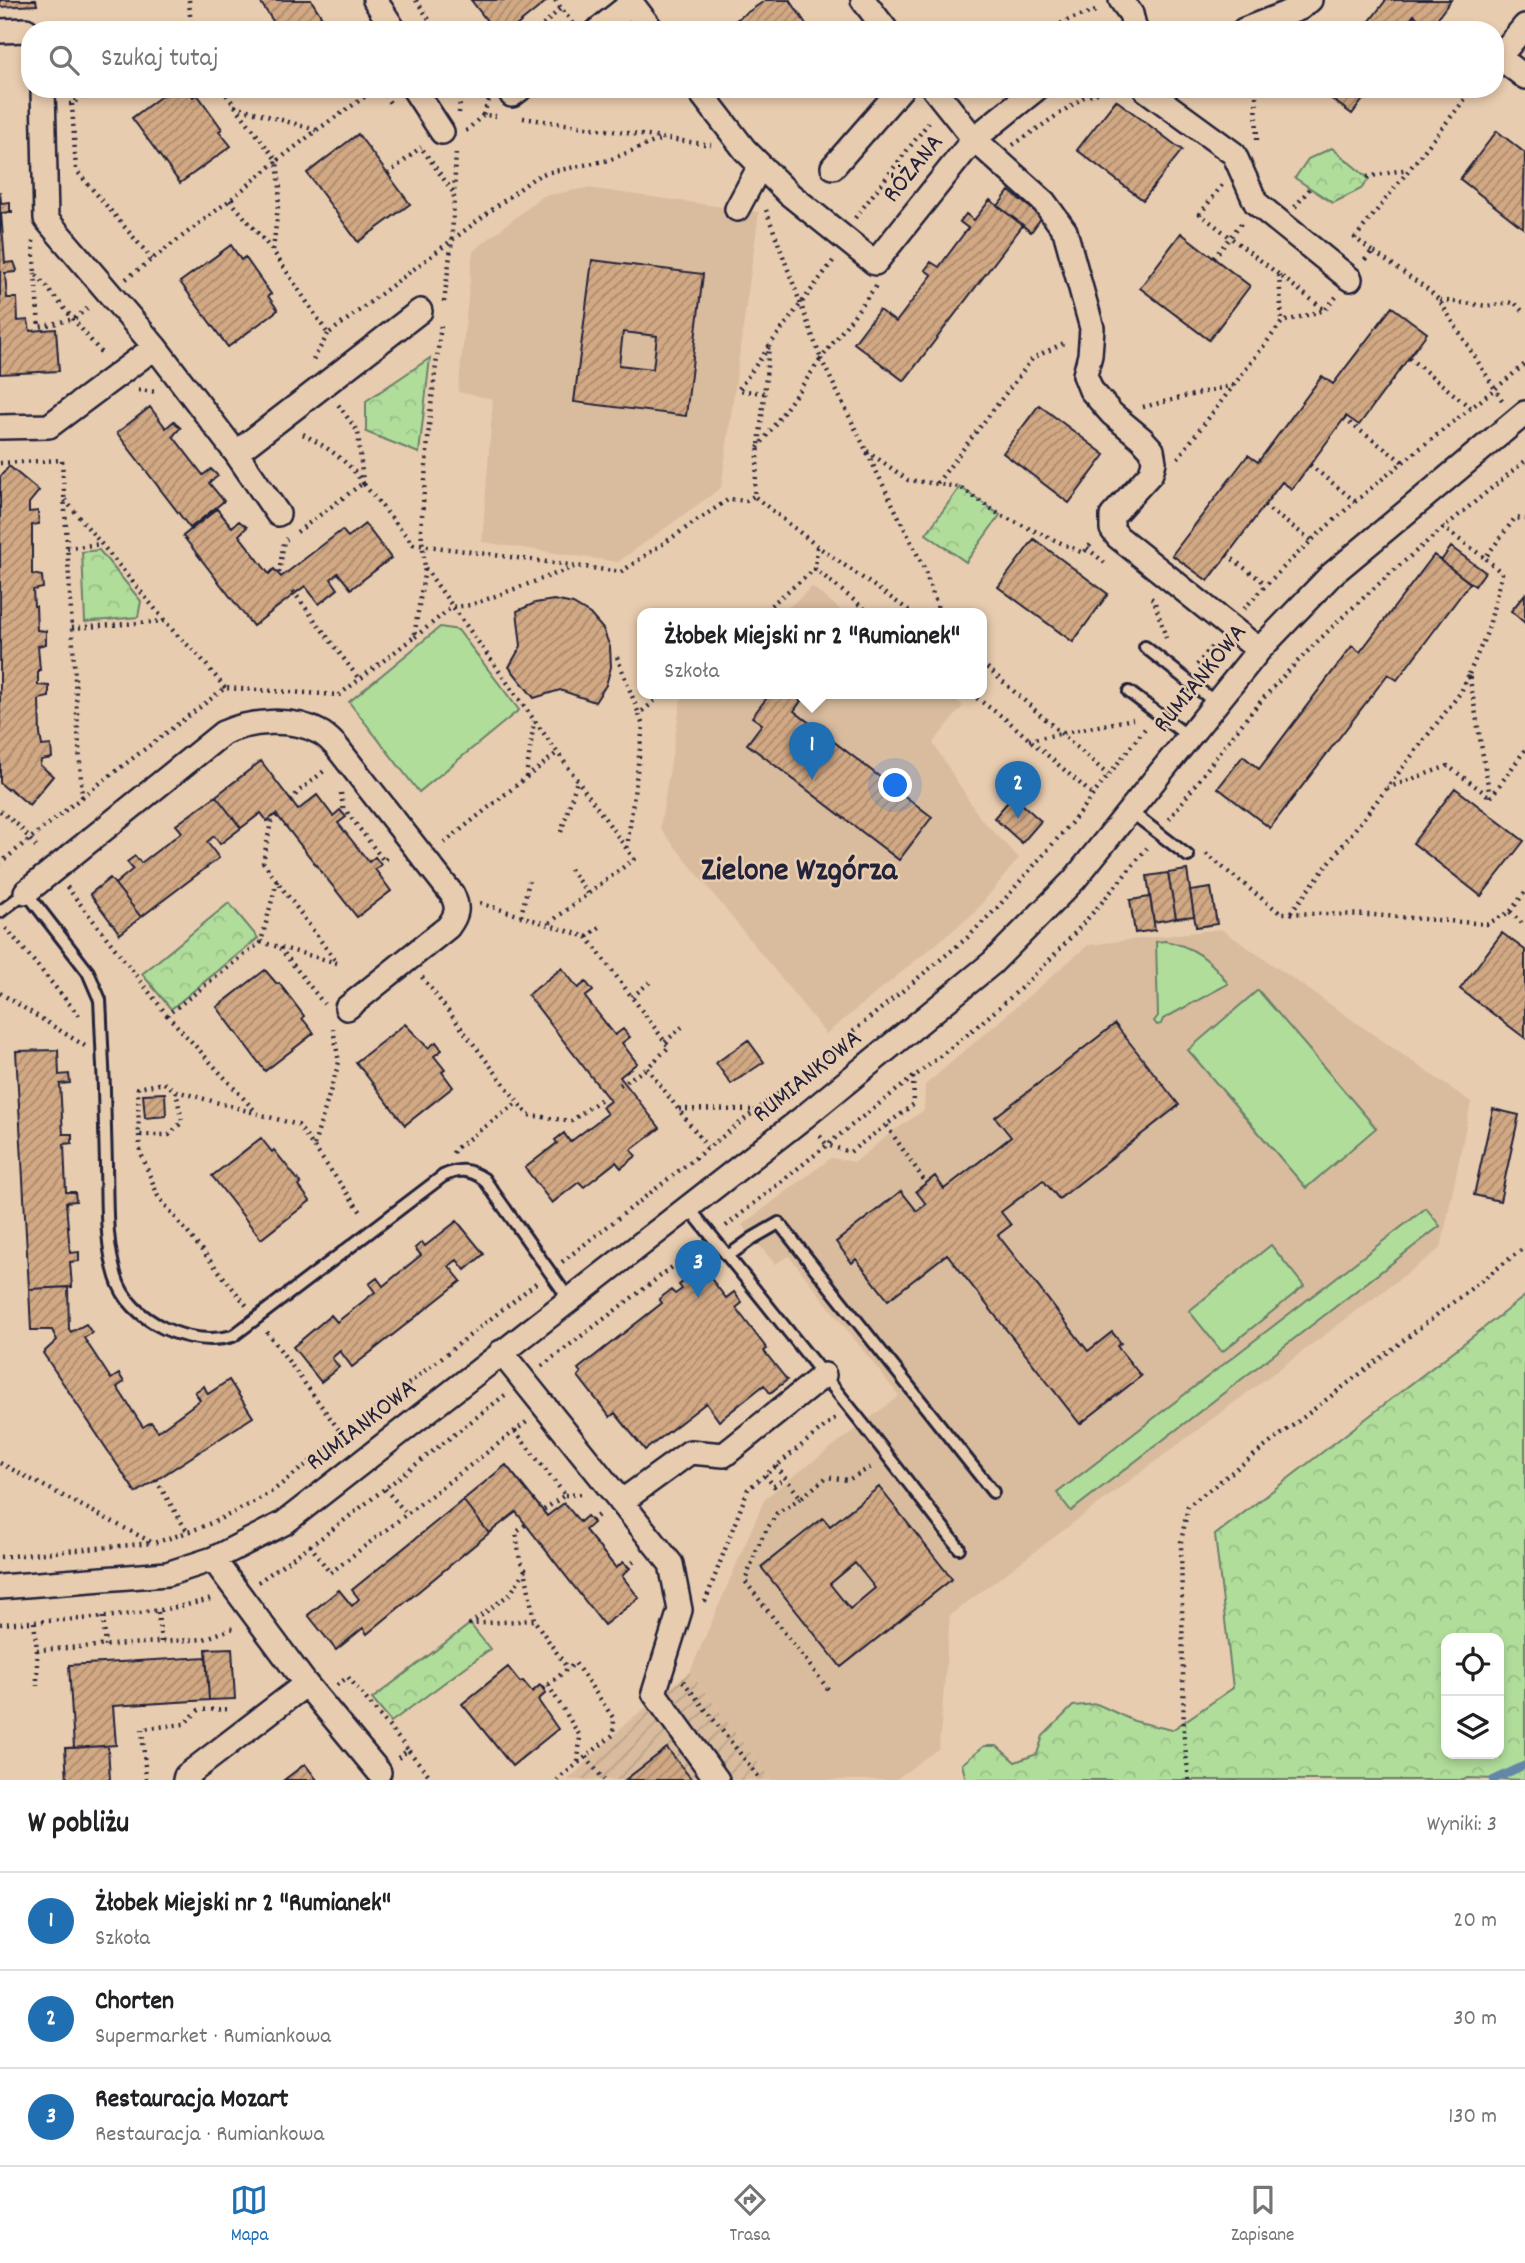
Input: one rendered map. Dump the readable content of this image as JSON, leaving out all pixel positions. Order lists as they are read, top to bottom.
{
  "streets": {
    "street": ["RÓŻANA", "RUMIANKOWA"]
  },
  "districts": ["Zielone Wzgórza"],
  "page": {
    "search": "Szukaj tutaj",
    "popup": ["Żłobek Miejski nr 2 \"Rumianek\"", "Szkoła"],
    "pins": ["1", "2", "3"],
    "heading": ["W pobliżu", "Wyniki: 3"],
    "list": [
      {
        "mark": "1",
        "name": "Żłobek Miejski nr 2 \"Rumianek\"",
        "note": "Szkoła",
        "value": "20 m"
      },
      {
        "mark": "2",
        "name": "Chorten",
        "note": "Supermarket · Rumiankowa",
        "value": "30 m"
      },
      {
        "mark": "3",
        "name": "Restauracja Mozart",
        "note": "Restauracja · Rumiankowa",
        "value": "130 m"
      }
    ],
    "nav": ["Mapa", "Trasa", "Zapisane"]
  }
}
